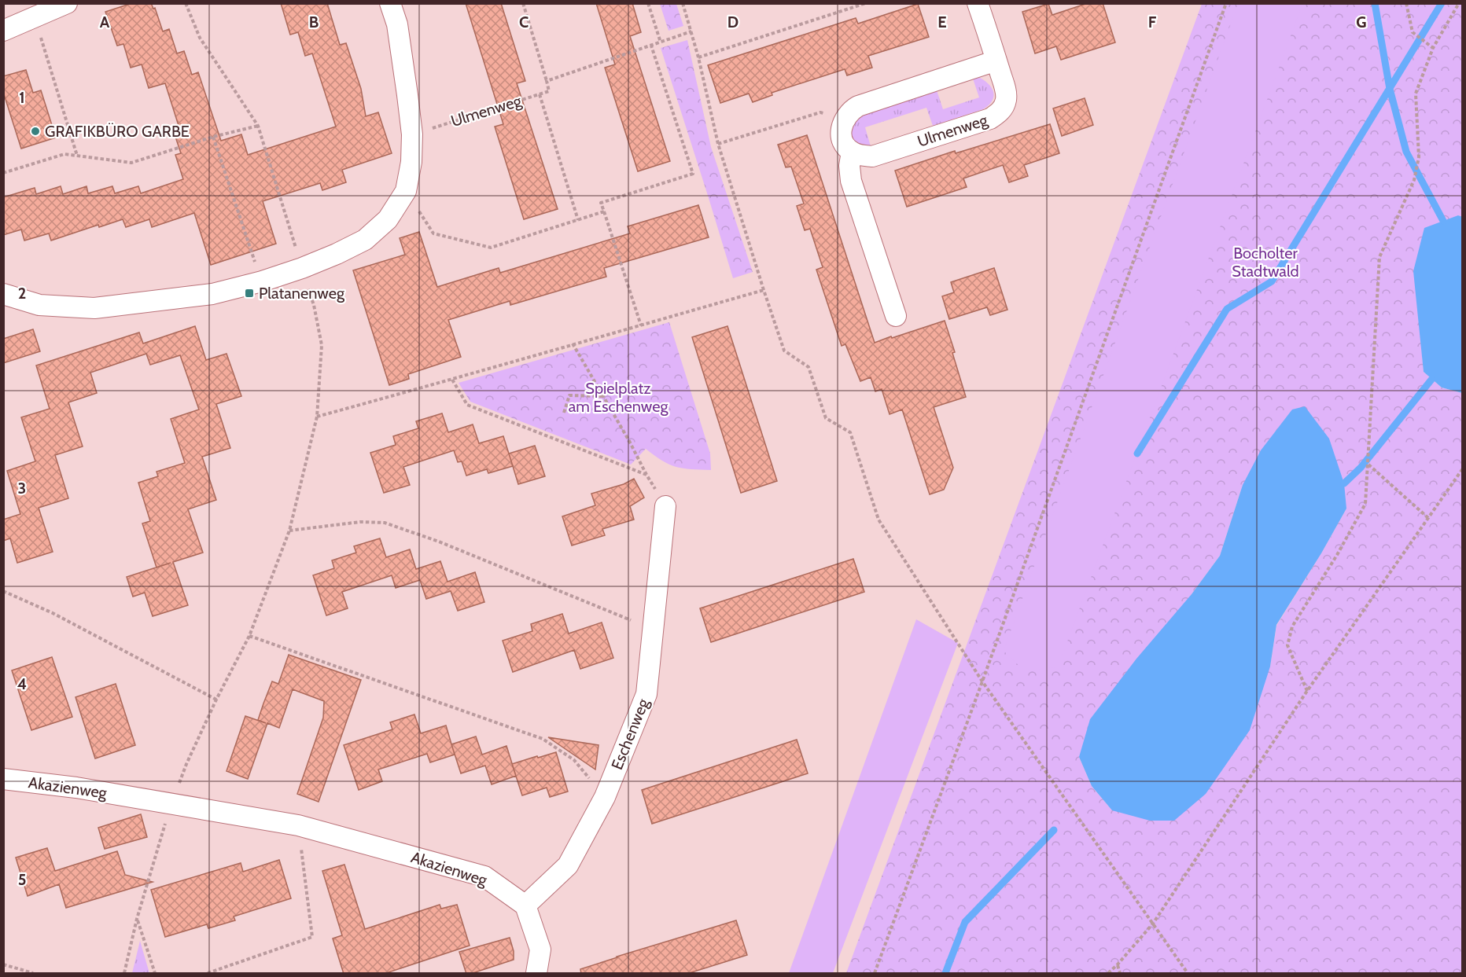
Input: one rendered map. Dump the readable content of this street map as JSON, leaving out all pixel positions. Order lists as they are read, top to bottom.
{
  "streets": {
    "street": ["Ulmenweg", "Eschenweg", "Akazienweg"]
  },
  "crossings": [
    ["Eschenweg", "Akazienweg"]
  ],
  "parks": ["Bocholter Stadtwald", "Spielplatz am Eschenweg"],
  "places": {
    "other": ["GRAFIKBÜRO GARBE"],
    "transit": ["Platanenweg"]
  },
  "grid": {
    "columns": [
      "A",
      "B",
      "C",
      "D",
      "E",
      "F",
      "G"
    ],
    "rows": [
      "1",
      "2",
      "3",
      "4",
      "5"
    ]
  }
}
